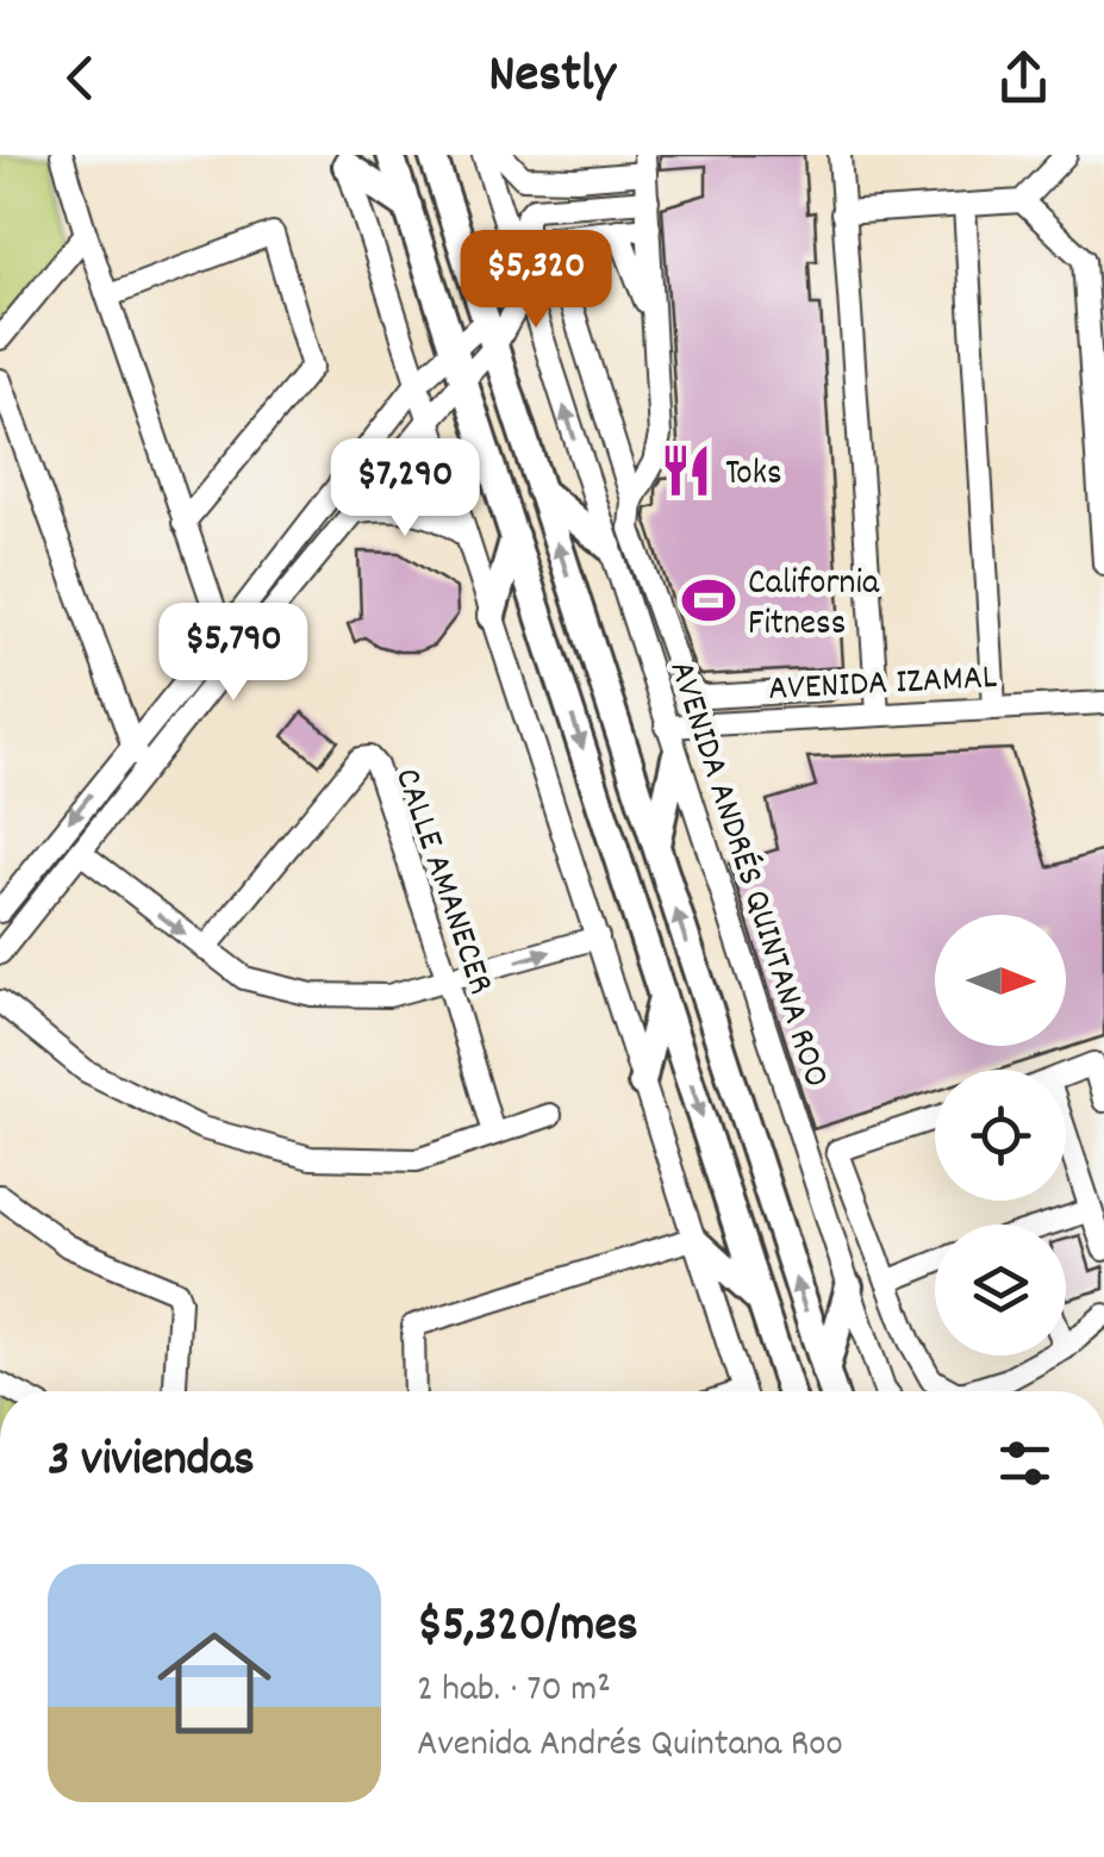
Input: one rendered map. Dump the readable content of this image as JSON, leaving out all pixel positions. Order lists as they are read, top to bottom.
{
  "streets": {
    "street": ["AVENIDA IZAMAL", "AVENIDA ANDRÉS QUINTANA ROO", "CALLE AMANECER"]
  },
  "crossings": [
    ["AVENIDA IZAMAL", "AVENIDA ANDRÉS QUINTANA ROO"]
  ],
  "places": {
    "restaurant": ["Toks"],
    "sports": ["California Fitness"]
  },
  "north": "right",
  "page": {
    "header": "Nestly",
    "price": ["$5,320", "$7,290", "$5,790"],
    "heading": "3 viviendas",
    "list": [
      {
        "name": "$5,320/mes",
        "note": "2 hab. · 70 m² · Avenida Andrés Quintana Roo"
      }
    ]
  }
}
